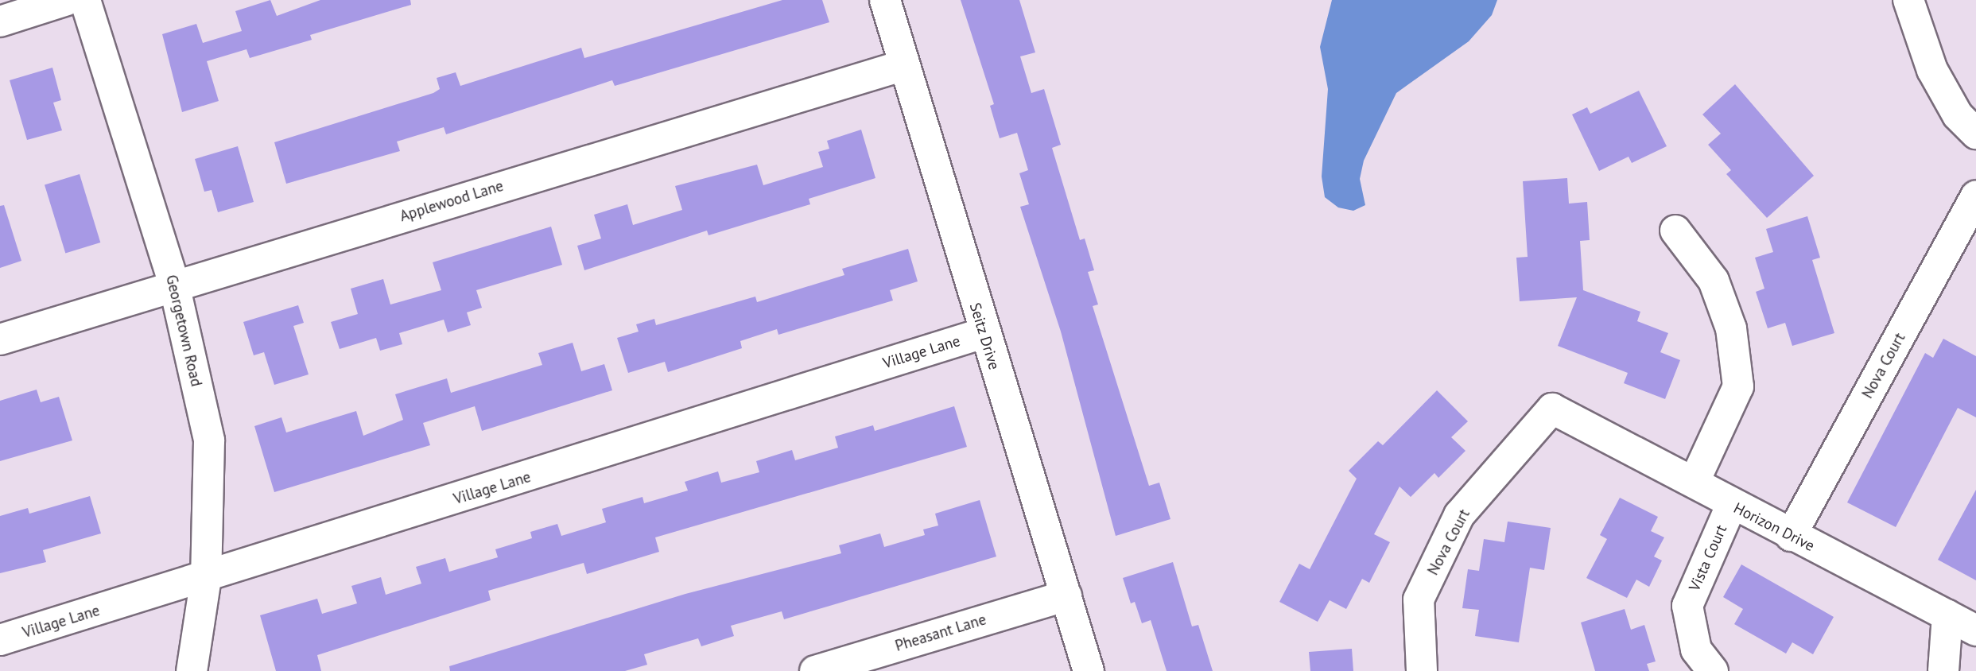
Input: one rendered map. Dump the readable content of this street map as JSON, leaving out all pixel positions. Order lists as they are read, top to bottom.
{
  "streets": {
    "street": [
      "Applewood Lane",
      "Georgetown Road",
      "Seitz Drive",
      "Village Lane",
      "Nova Court",
      "Horizon Drive",
      "Vista Court",
      "Pheasant Lane"
    ]
  },
  "crossings": [
    ["Applewood Lane", "Georgetown Road"],
    ["Applewood Lane", "Seitz Drive"],
    ["Georgetown Road", "Village Lane"],
    ["Seitz Drive", "Village Lane"],
    ["Seitz Drive", "Pheasant Lane"],
    ["Nova Court", "Horizon Drive"],
    ["Horizon Drive", "Vista Court"]
  ]
}
